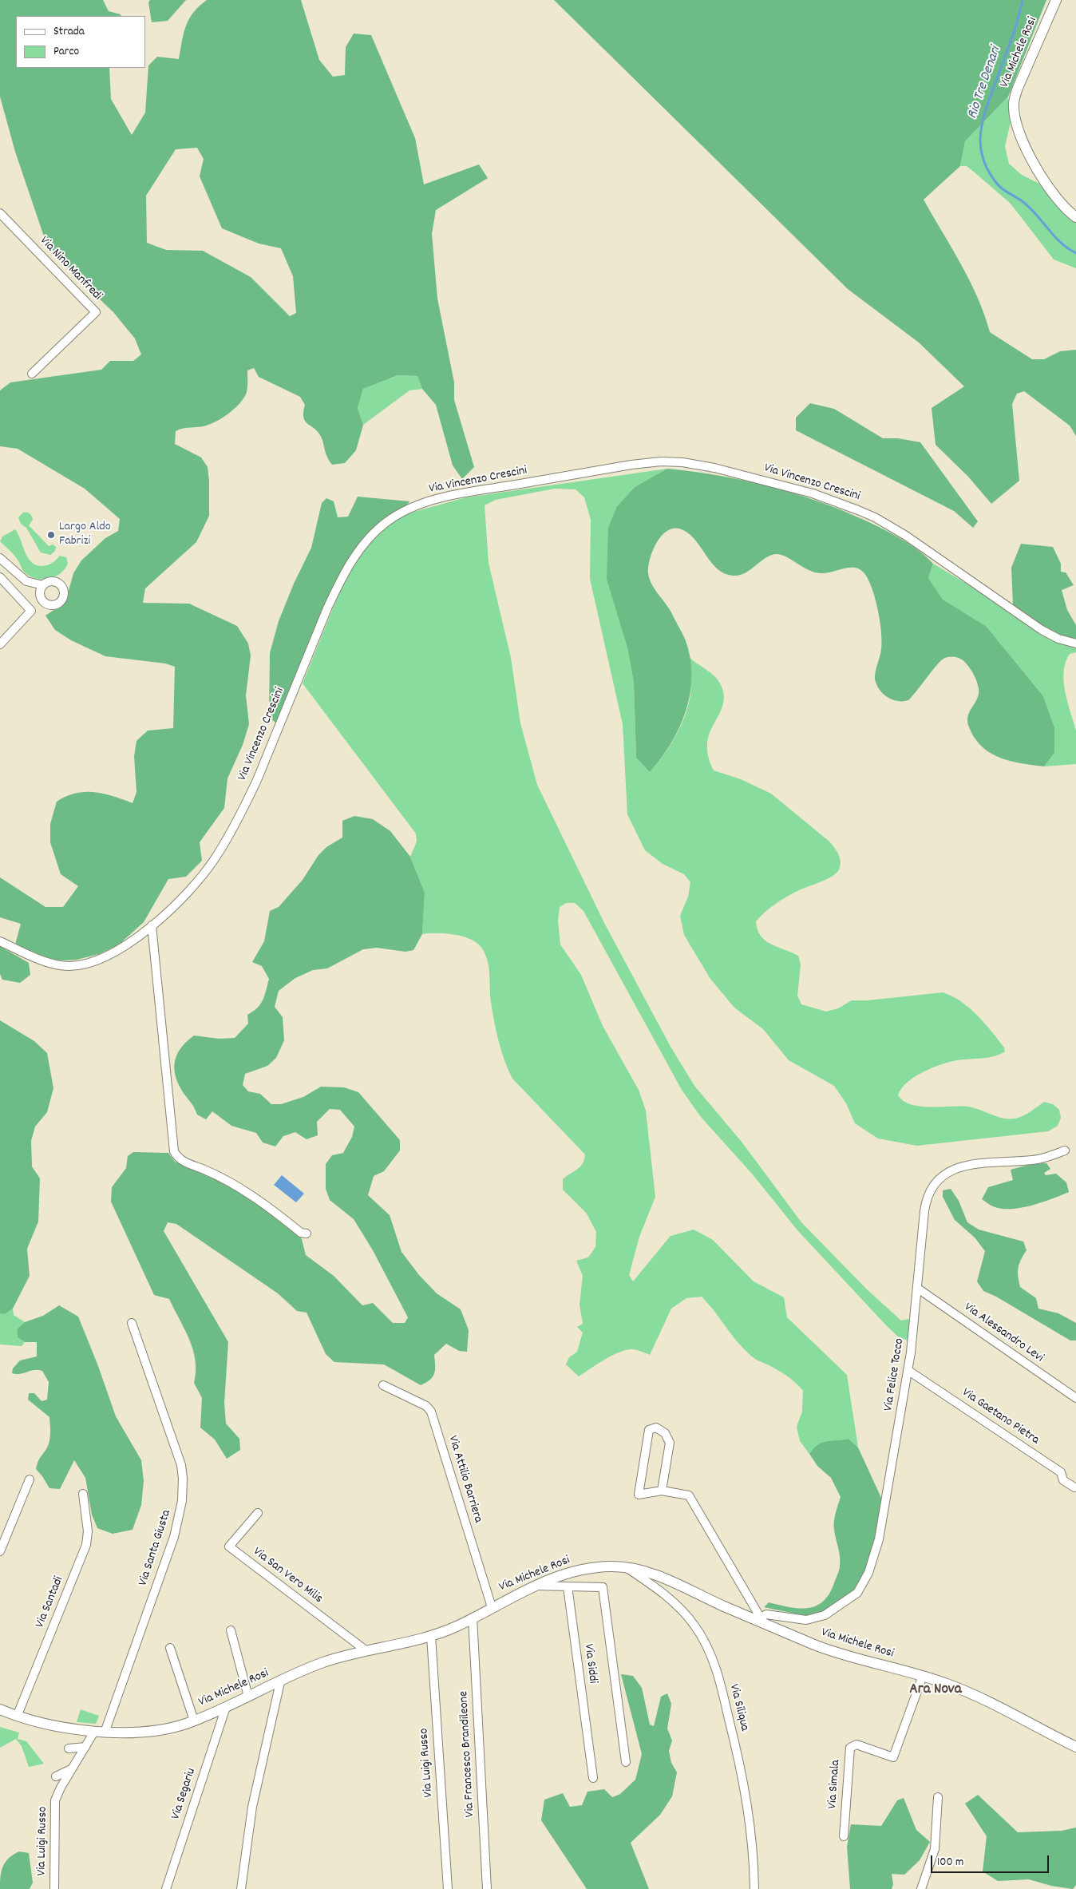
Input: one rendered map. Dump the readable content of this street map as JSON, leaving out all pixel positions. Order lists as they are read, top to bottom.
{
  "streets": {
    "street": [
      "Via Michele Rosi",
      "Via Nino Manfredi",
      "Via Vincenzo Crescini",
      "Via Alessandro Levi",
      "Via Felice Tocco",
      "Via Gaetano Pietra",
      "Via Attilio Barriera",
      "Via Santa Giusta",
      "Via San Vero Milis",
      "Via Santadi",
      "Via Siddi",
      "Via Siliqua",
      "Via Francesco Brandileone",
      "Via Luigi Russo",
      "Via Simala",
      "Via Segariu"
    ]
  },
  "crossings": [
    ["Via Michele Rosi", "Via Felice Tocco"],
    ["Via Michele Rosi", "Via Attilio Barriera"],
    ["Via Michele Rosi", "Via Santa Giusta"],
    ["Via Michele Rosi", "Via San Vero Milis"],
    ["Via Michele Rosi", "Via Santadi"],
    ["Via Michele Rosi", "Via Siliqua"],
    ["Via Michele Rosi", "Via Francesco Brandileone"],
    ["Via Michele Rosi", "Via Luigi Russo"],
    ["Via Michele Rosi", "Via Simala"],
    ["Via Michele Rosi", "Via Segariu"],
    ["Via Alessandro Levi", "Via Felice Tocco"],
    ["Via Felice Tocco", "Via Gaetano Pietra"],
    ["Via Santa Giusta", "Via Luigi Russo"]
  ],
  "districts": ["Ara Nova"],
  "water": ["Rio Tre Denari"],
  "places": ["Largo Aldo Fabrizi"],
  "legend": ["Strada", "Parco"],
  "scale_bar": "100 m"
}
